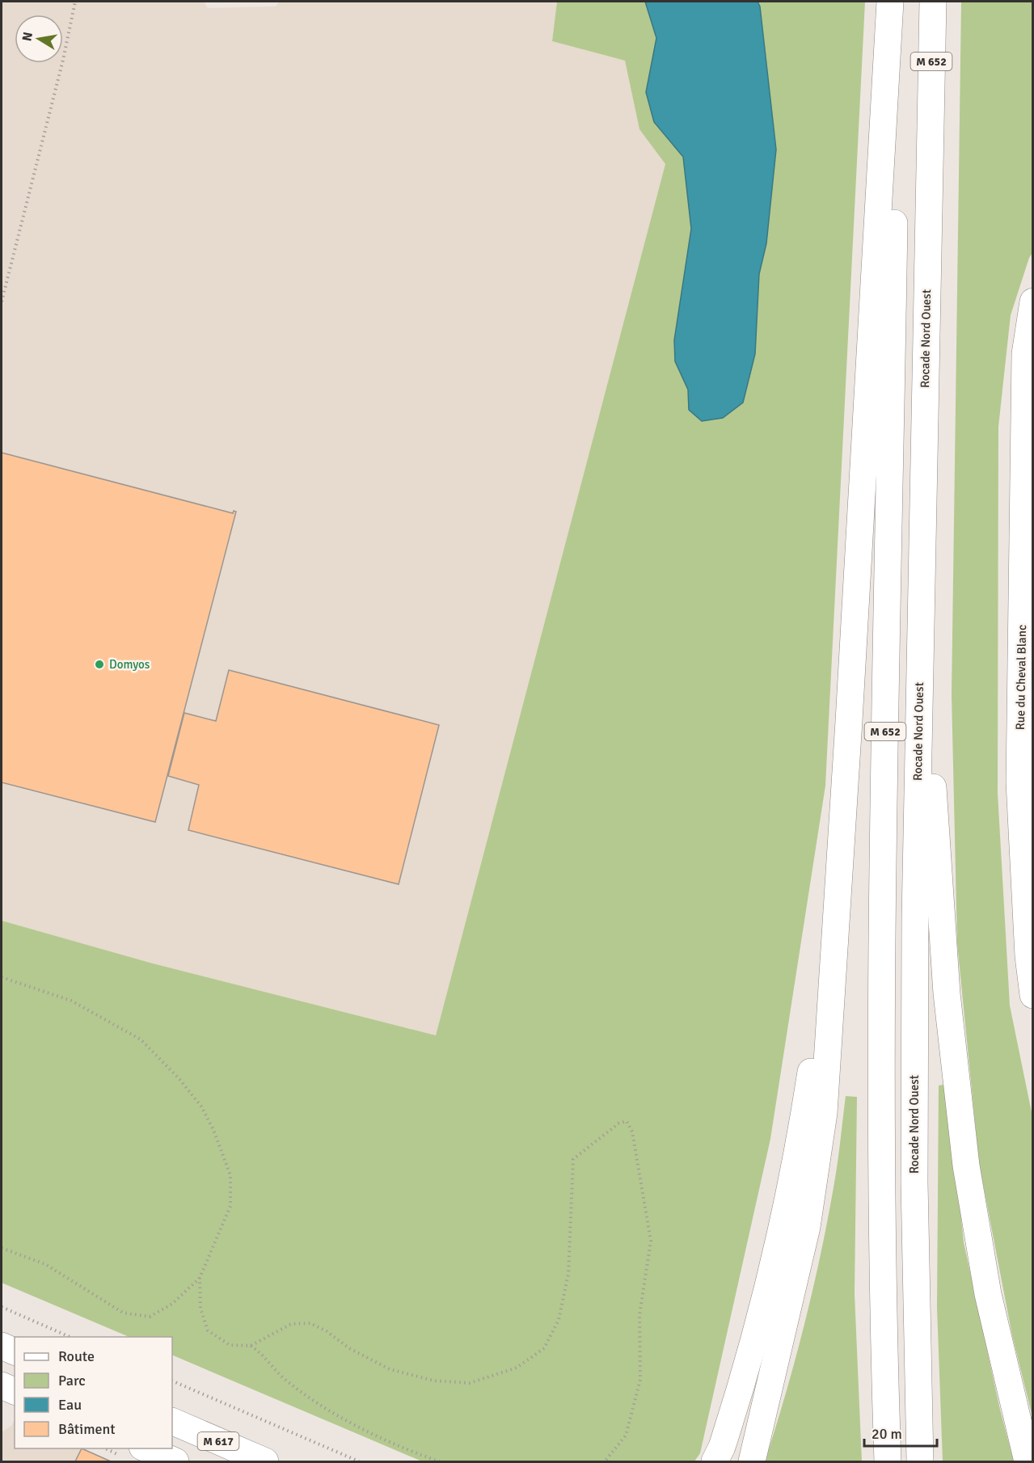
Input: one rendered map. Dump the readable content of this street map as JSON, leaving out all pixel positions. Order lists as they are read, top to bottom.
{
  "streets": {
    "main road": [
      "M 652",
      "Rocade Nord Ouest",
      "Rue du Cheval Blanc",
      "M 617"
    ]
  },
  "places": ["Domyos"],
  "legend": [
    "Route",
    "Parc",
    "Eau",
    "Bâtiment"
  ],
  "scale_bar": "20 m",
  "north": "left"
}
